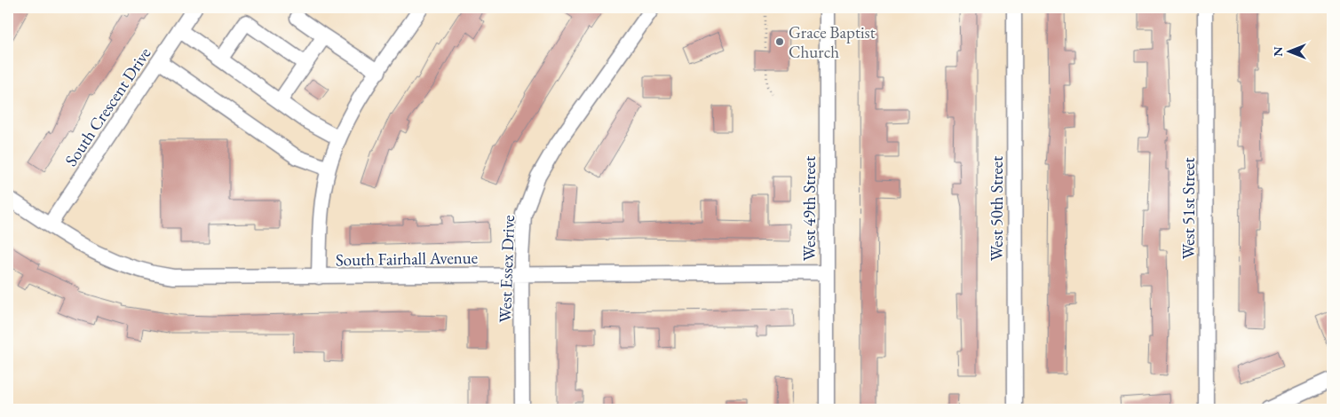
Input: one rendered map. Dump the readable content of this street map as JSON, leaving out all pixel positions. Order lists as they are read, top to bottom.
{
  "streets": {
    "street": [
      "South Crescent Drive",
      "West 49th Street",
      "West 50th Street",
      "West 51st Street",
      "South Fairhall Avenue",
      "West Essex Drive"
    ]
  },
  "crossings": [
    ["South Crescent Drive", "South Fairhall Avenue"],
    ["West 49th Street", "South Fairhall Avenue"],
    ["South Fairhall Avenue", "West Essex Drive"]
  ],
  "places": ["Grace Baptist Church"],
  "north": "left"
}
